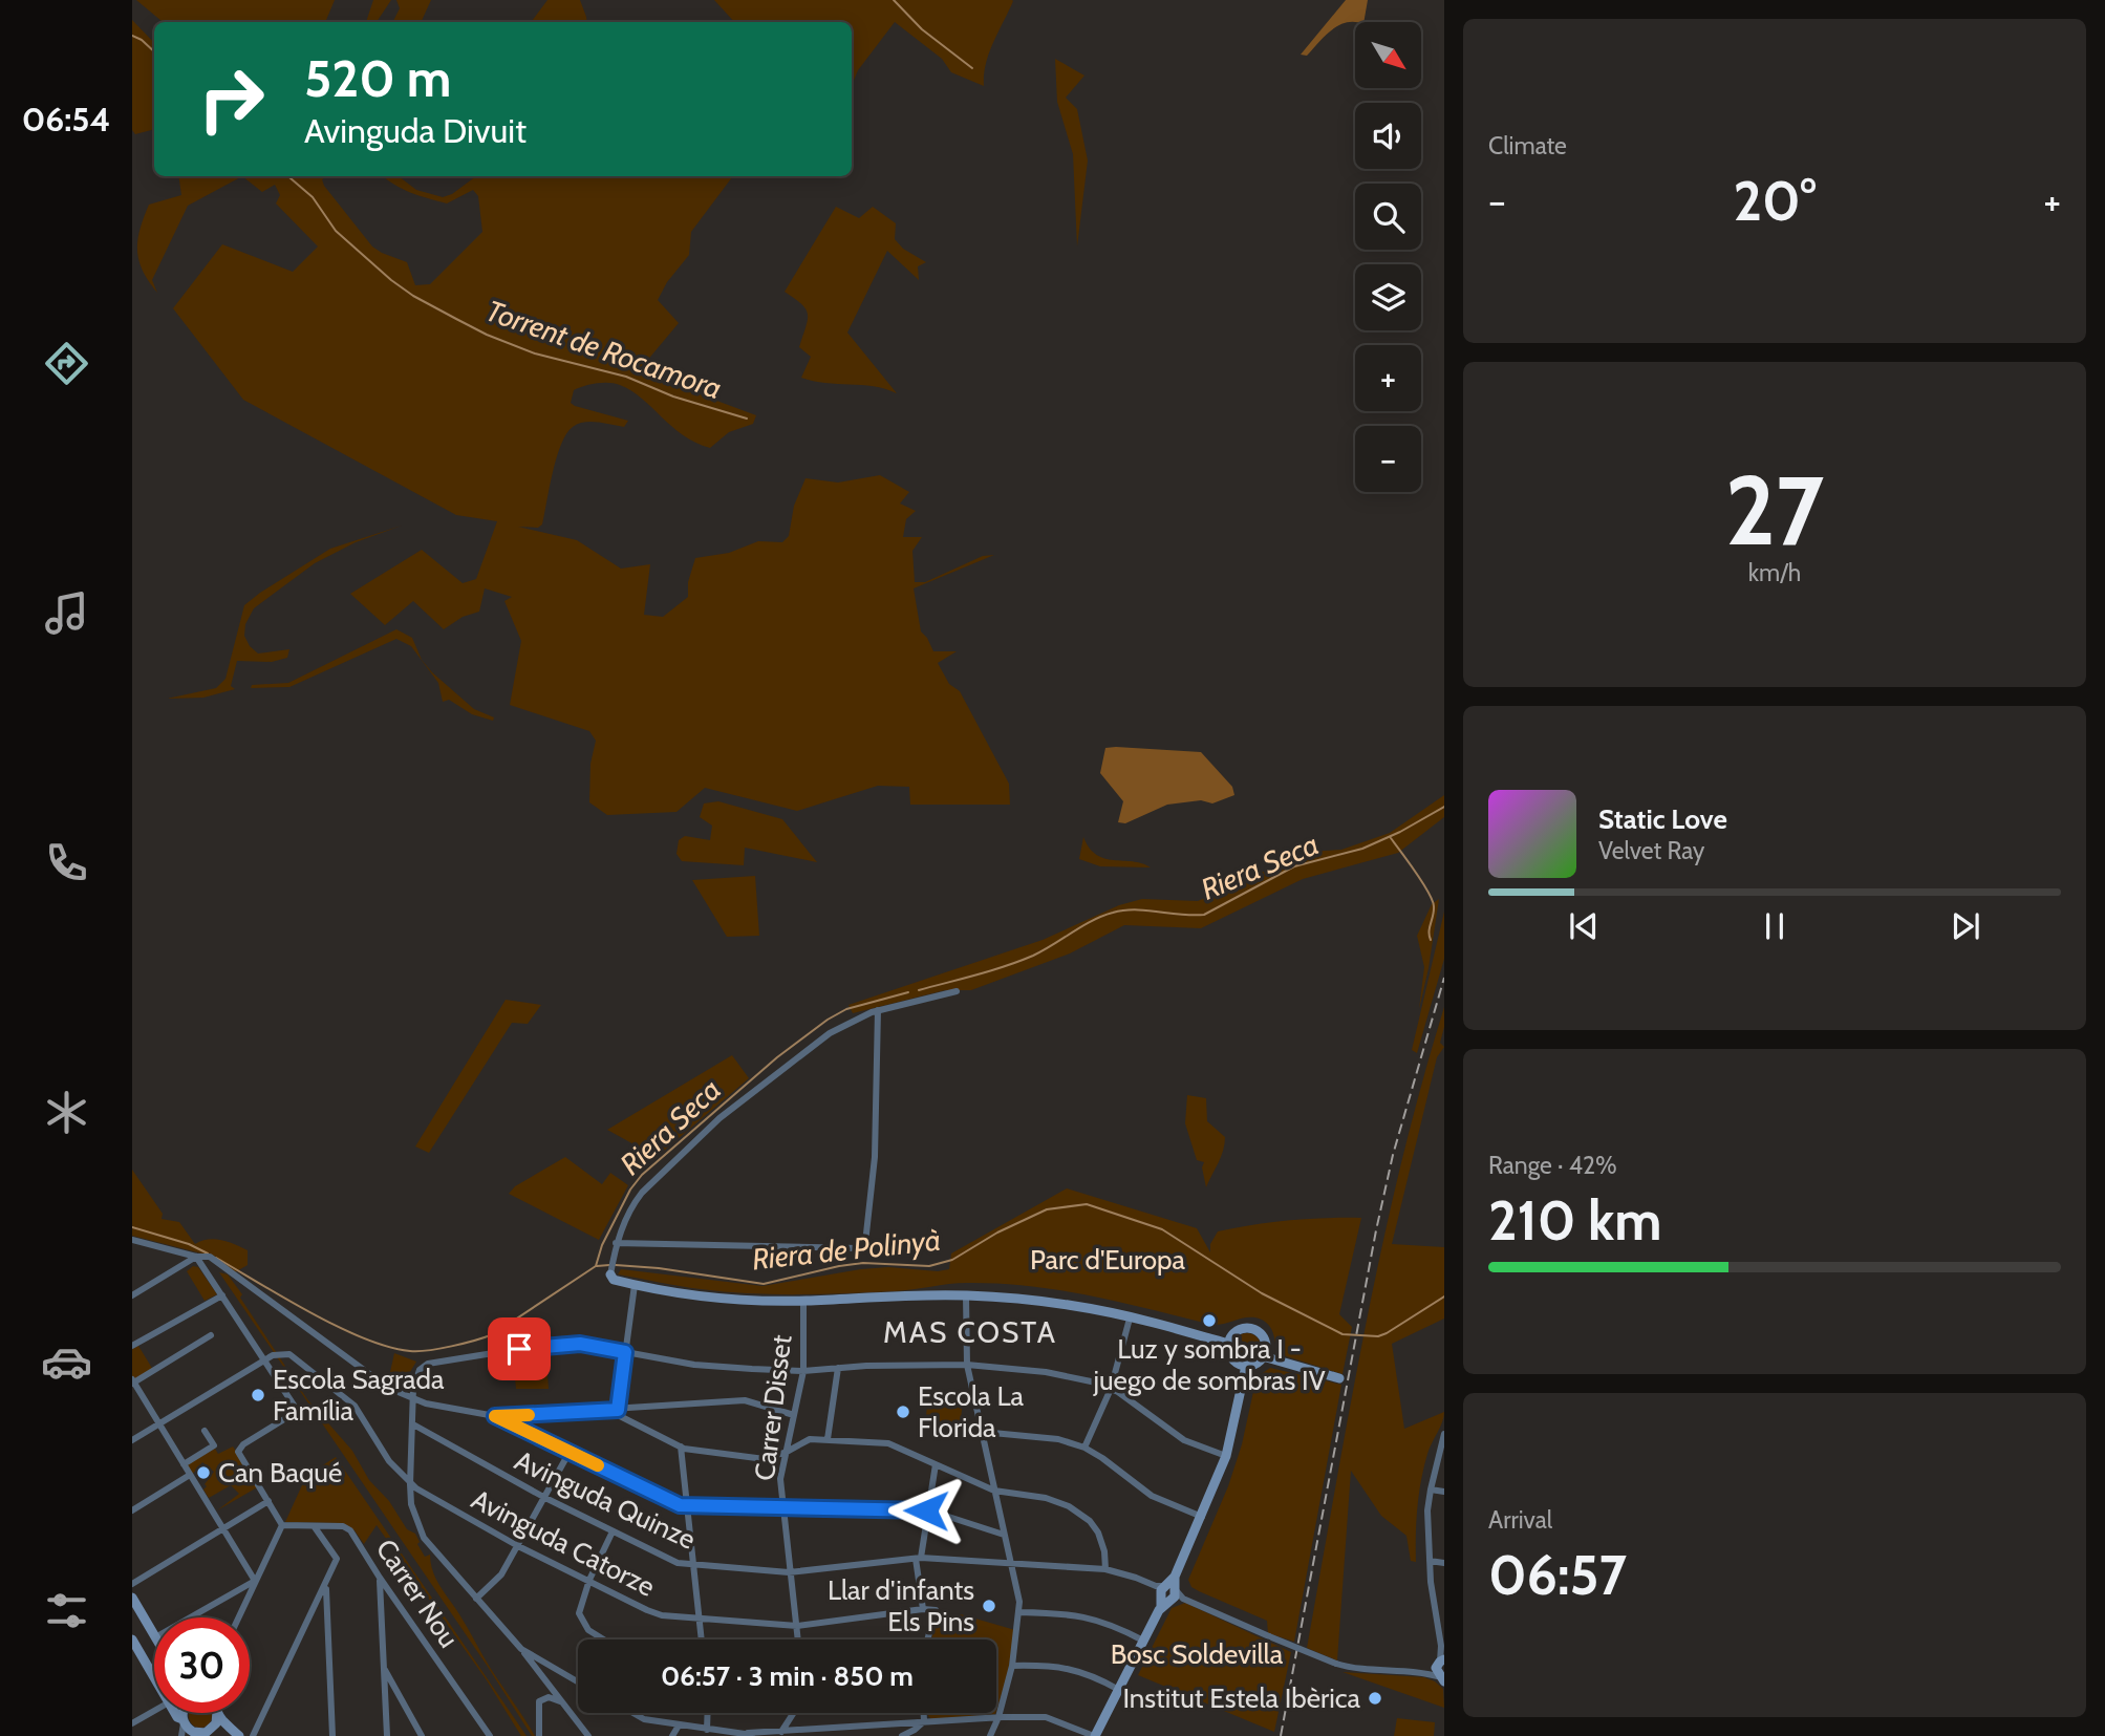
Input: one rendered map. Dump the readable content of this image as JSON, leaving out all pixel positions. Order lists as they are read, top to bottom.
{
  "streets": {
    "street": [
      "Carrer Disset",
      "Avinguda Quinze",
      "Avinguda Catorze",
      "Carrer Nou"
    ]
  },
  "crossings": [
    ["Carrer Disset", "Avinguda Quinze"],
    ["Carrer Disset", "Avinguda Catorze"]
  ],
  "districts": ["MAS COSTA"],
  "water": ["Torrent de Rocamora", "Riera Seca", "Riera de Polinyà"],
  "parks": ["Parc d'Europa", "Bosc Soldevilla"],
  "places": [
    "Luz y sombra I - juego de sombras IV",
    "Escola Sagrada Família",
    "Escola La Florida",
    "Can Baqué",
    "Llar d'infants Els Pins",
    "Institut Estela Ibèrica"
  ],
  "north": "bottom right",
  "page": {
    "tabs": "06:54",
    "tile": [
      "Climate",
      ["27", "km/h"],
      ["Range · 42%", "210 km"],
      ["Arrival", "06:57"]
    ],
    "map_buttons": ["+", "−"],
    "turn": ["520 m", "Avinguda Divuit"],
    "heat": ["−", "20°", "+"],
    "song": ["Static Love", "Velvet Ray"],
    "limit": "30",
    "trip": "06:57 · 3 min · 850 m"
  }
}
